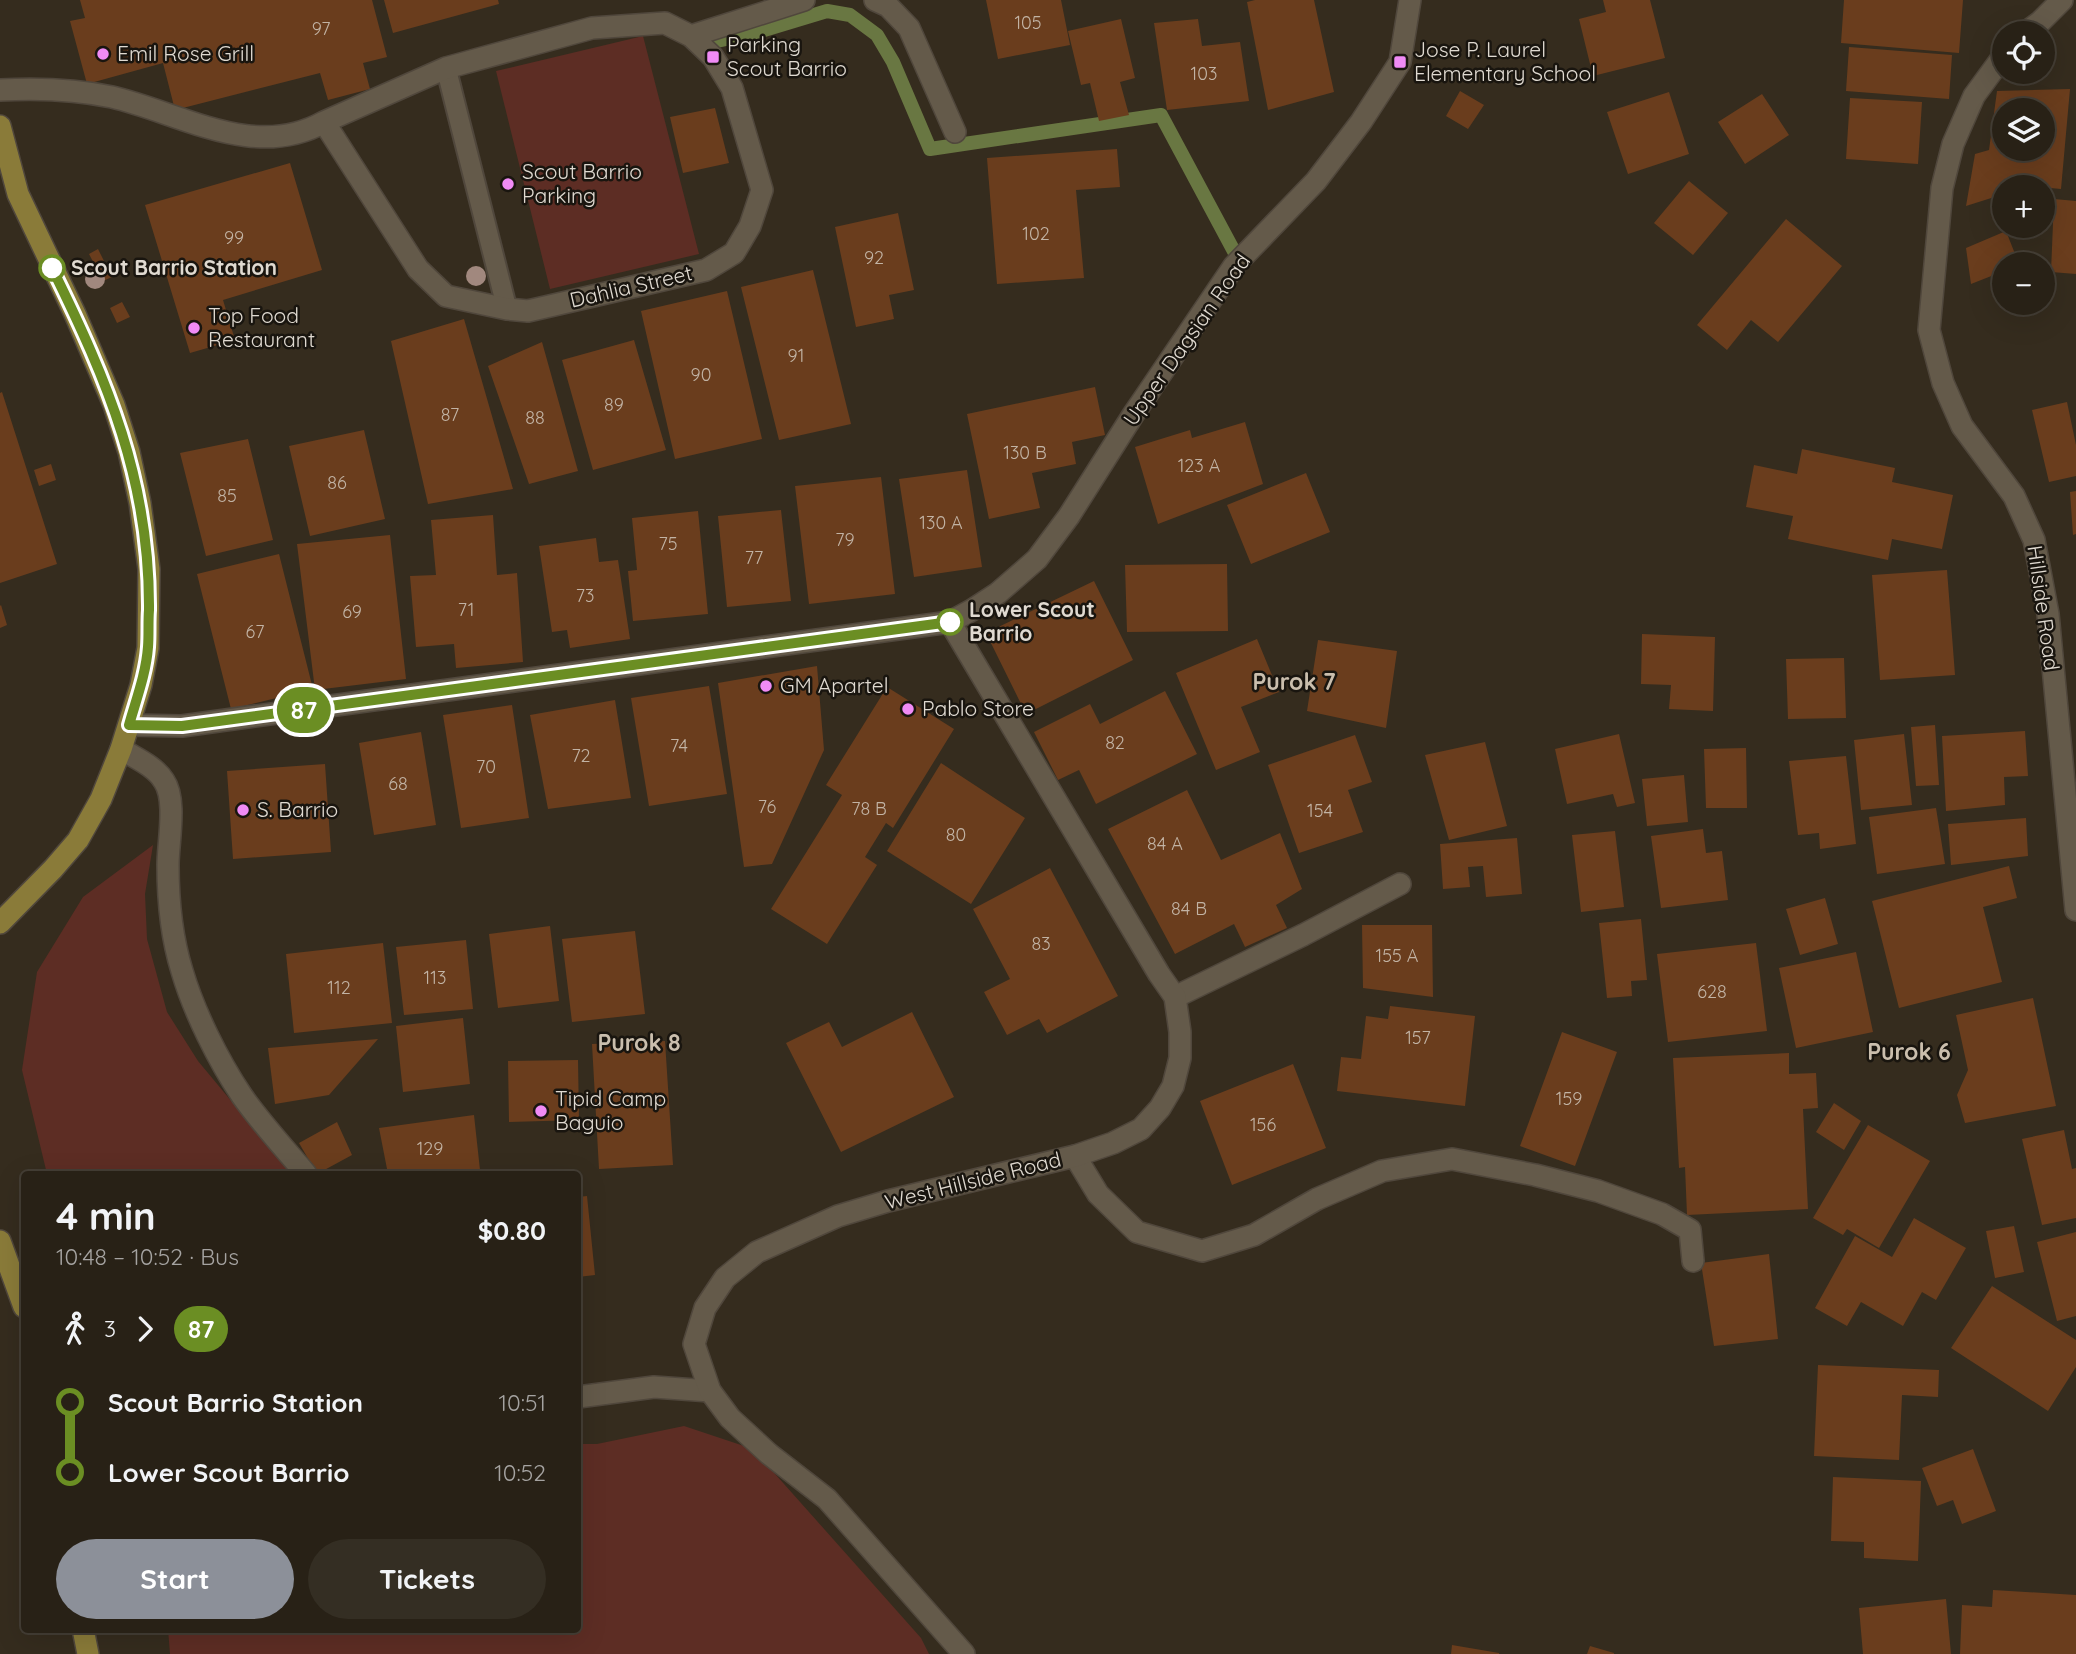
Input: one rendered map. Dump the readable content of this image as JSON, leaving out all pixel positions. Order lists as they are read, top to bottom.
{
  "streets": {
    "street": [
      "Dahlia Street",
      "Upper Dagsian Road",
      "Hillside Road",
      "West Hillside Road"
    ]
  },
  "crossings": [
    ["Upper Dagsian Road", "West Hillside Road"]
  ],
  "districts": ["Purok 7", "Purok 8", "Purok 6"],
  "places": {
    "other": [
      "Emil Rose Grill",
      "Scout Barrio Parking",
      "Scout Barrio Station",
      "Top Food Restaurant",
      "Lower Scout Barrio",
      "GM Apartel",
      "Pablo Store",
      "S. Barrio",
      "Tipid Camp Baguio"
    ],
    "transit": ["Parking Scout Barrio", "Jose P. Laurel Elementary School"]
  },
  "lines": ["bus line 87"],
  "house_numbers": [
    "105",
    "97",
    "103",
    "102",
    "99",
    "92",
    "91",
    "90",
    "89",
    "87",
    "88",
    "130 B",
    "123 A",
    "86",
    "85",
    "130 A",
    "79",
    "75",
    "77",
    "73",
    "71",
    "69",
    "67",
    "82",
    "74",
    "72",
    "70",
    "68",
    "76",
    "78 B",
    "154",
    "80",
    "84 A",
    "84 B",
    "83",
    "155 A",
    "113",
    "112",
    "628",
    "157",
    "159",
    "156",
    "129"
  ],
  "page": {
    "on_map": "87",
    "map_buttons": ["+", "−"],
    "heading": ["4 min", "10:48 – 10:52 · Bus", "$0.80"],
    "legs": ["3", "87"],
    "list": [
      {
        "name": "Scout Barrio Station",
        "value": "10:51"
      },
      {
        "name": "Lower Scout Barrio",
        "value": "10:52"
      }
    ],
    "buttons": ["Start", "Tickets"]
  }
}
